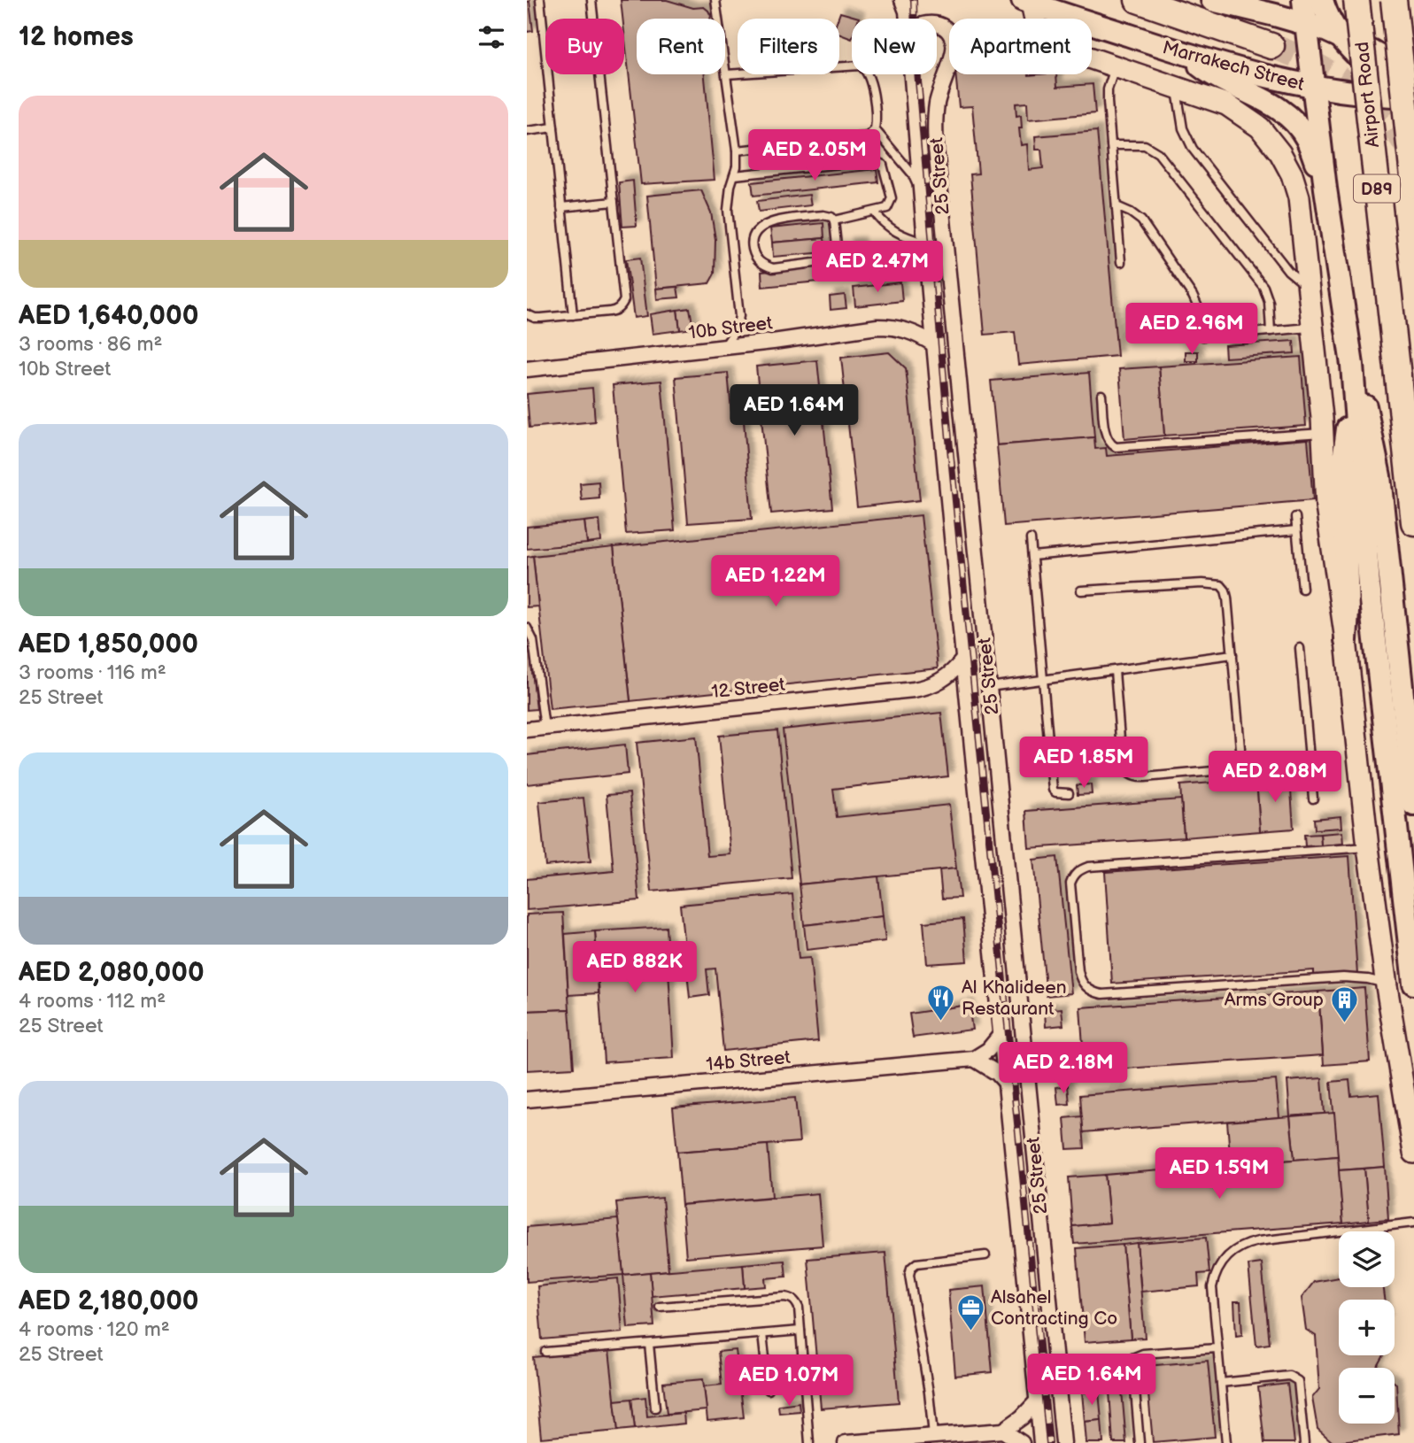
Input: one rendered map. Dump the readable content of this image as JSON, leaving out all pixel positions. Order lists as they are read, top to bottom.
{
  "streets": {
    "highway": ["Airport Road", "D89"],
    "main road": ["Marrakech Street"],
    "street": [
      "25 Street",
      "10b Street",
      "12 Street",
      "14b Street"
    ]
  },
  "crossings": [
    ["25 Street", "10b Street"],
    ["25 Street", "12 Street"]
  ],
  "places": {
    "restaurant": ["Al Khalideen Restaurant"],
    "building": ["Arms Group"],
    "office": ["Alsahel Contracting Co"]
  },
  "page": {
    "heading": "12 homes",
    "chip": [
      "Buy",
      "Rent",
      "Filters",
      "New",
      "Apartment"
    ],
    "list": [
      {
        "name": "AED 1,640,000",
        "note": "3 rooms · 86 m² · 10b Street"
      },
      {
        "name": "AED 1,850,000",
        "note": "3 rooms · 116 m² · 25 Street"
      },
      {
        "name": "AED 2,080,000",
        "note": "4 rooms · 112 m² · 25 Street"
      },
      {
        "name": "AED 2,180,000",
        "note": "4 rooms · 120 m² · 25 Street"
      }
    ],
    "price": [
      "AED 2.05M",
      "AED 2.47M",
      "AED 2.96M",
      "AED 1.64M",
      "AED 1.22M",
      "AED 1.85M",
      "AED 2.08M",
      "AED 882K",
      "AED 2.18M",
      "AED 1.59M",
      "AED 1.64M",
      "AED 1.07M"
    ],
    "map_buttons": ["+", "−"]
  }
}
